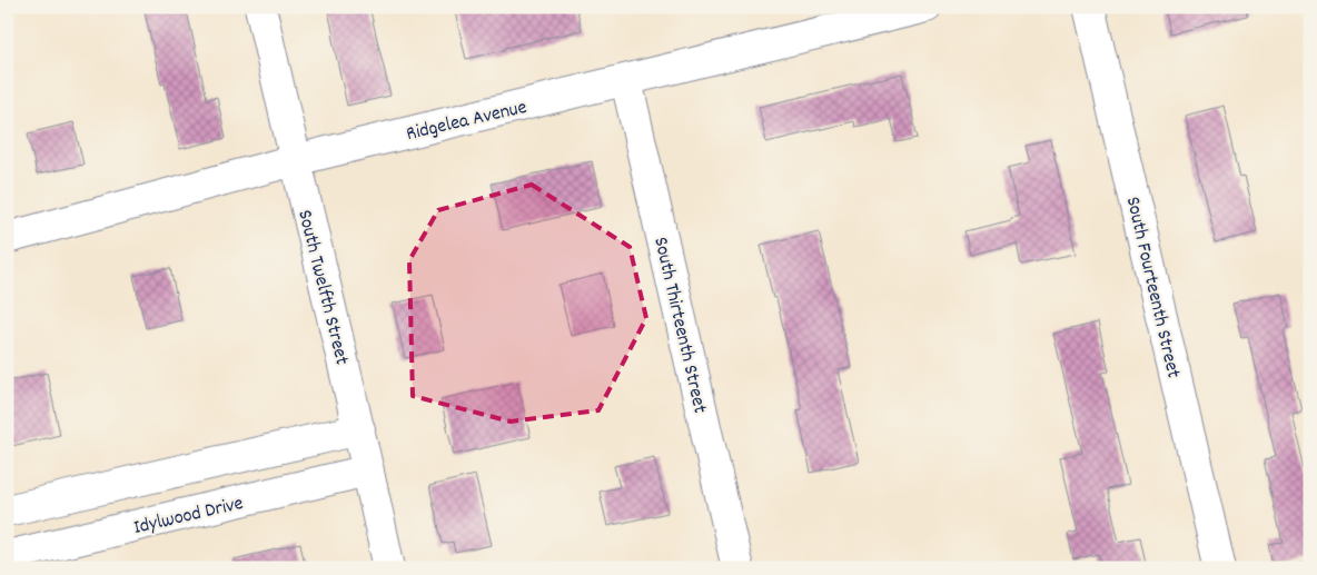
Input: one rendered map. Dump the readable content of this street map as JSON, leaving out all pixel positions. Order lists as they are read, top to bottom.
{
  "streets": {
    "street": [
      "Ridgelea Avenue",
      "South Twelfth Street",
      "South Fourteenth Street",
      "South Thirteenth Street",
      "Idylwood Drive"
    ]
  },
  "crossings": [
    ["Ridgelea Avenue", "South Twelfth Street"],
    ["Ridgelea Avenue", "South Thirteenth Street"],
    ["South Twelfth Street", "Idylwood Drive"]
  ]
}
